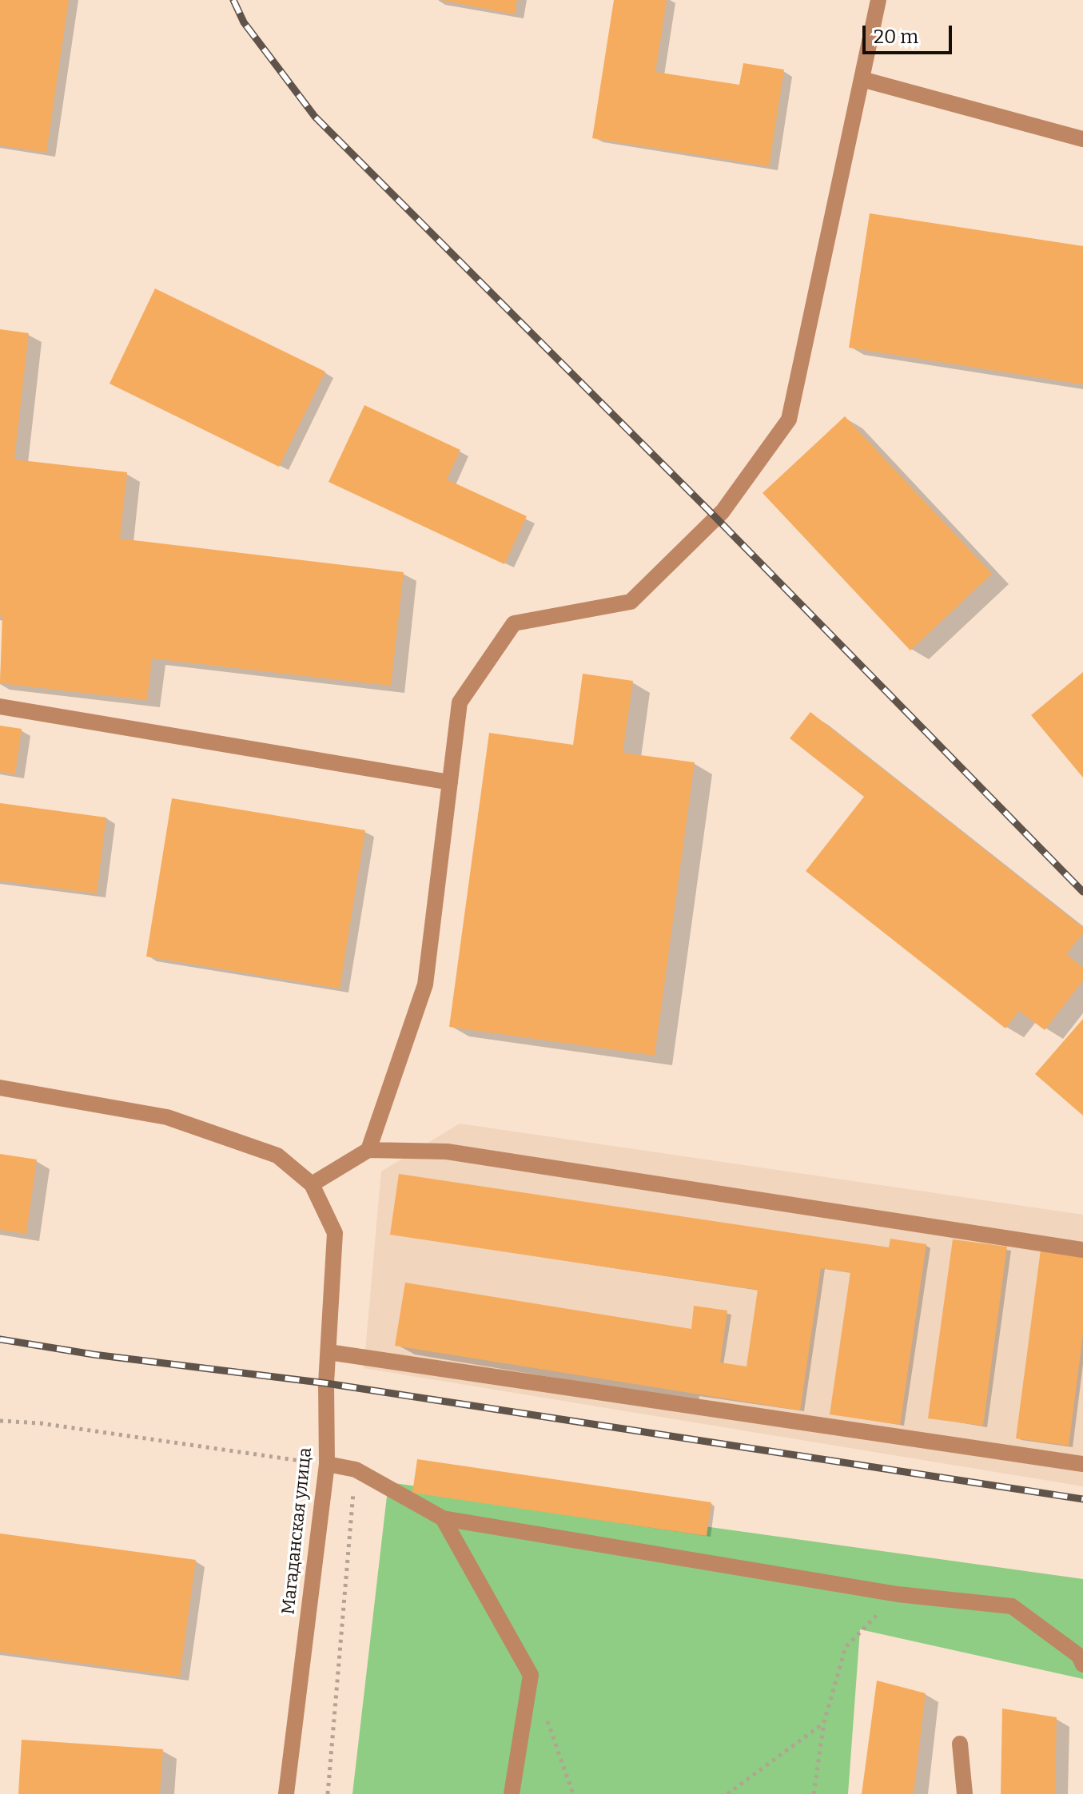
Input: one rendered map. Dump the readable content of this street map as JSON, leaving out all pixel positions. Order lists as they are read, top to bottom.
{
  "streets": {
    "street": ["Магаданская улица"]
  },
  "scale_bar": "20 m"
}
